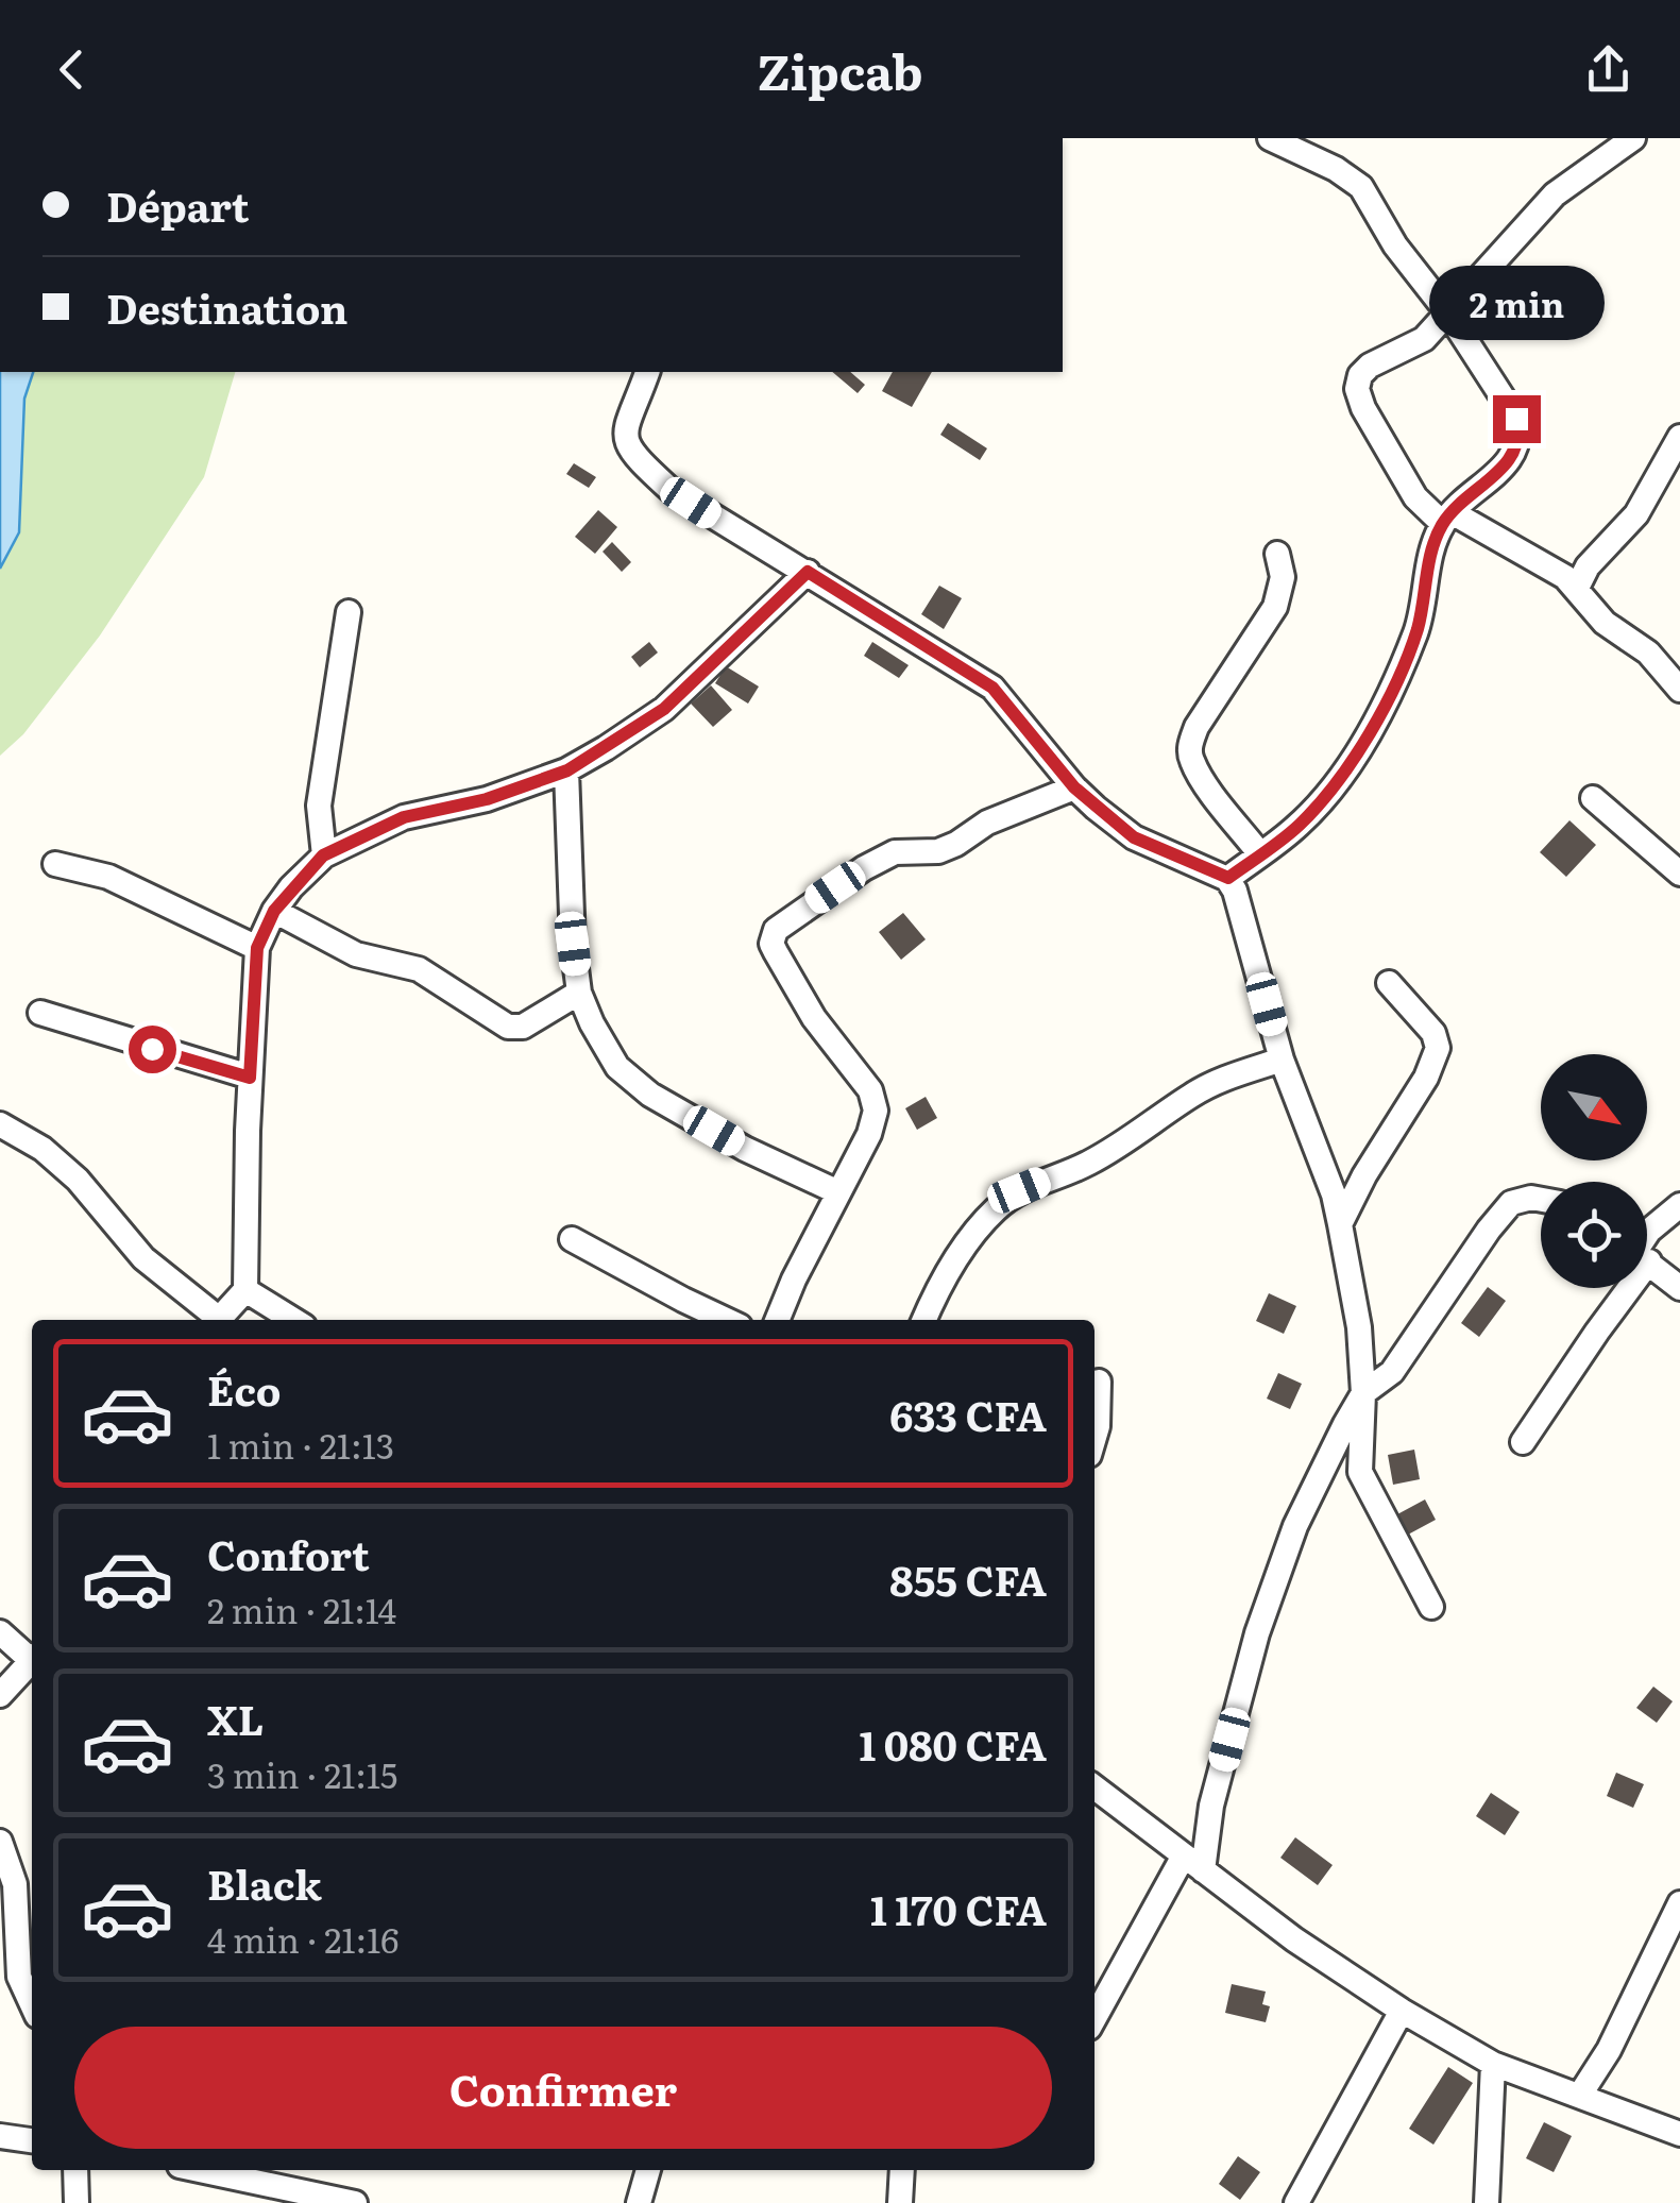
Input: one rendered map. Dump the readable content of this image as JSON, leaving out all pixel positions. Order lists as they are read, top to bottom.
{
  "north": "bottom right",
  "page": {
    "header": "Zipcab",
    "banner": ["Départ", "Destination"],
    "bubble": "2 min",
    "list": [
      {
        "name": "Éco",
        "note": "1 min · 21:13",
        "value": "633 CFA"
      },
      {
        "name": "Confort",
        "note": "2 min · 21:14",
        "value": "855 CFA"
      },
      {
        "name": "XL",
        "note": "3 min · 21:15",
        "value": "1 080 CFA"
      },
      {
        "name": "Black",
        "note": "4 min · 21:16",
        "value": "1 170 CFA"
      }
    ],
    "buttons": "Confirmer"
  }
}
